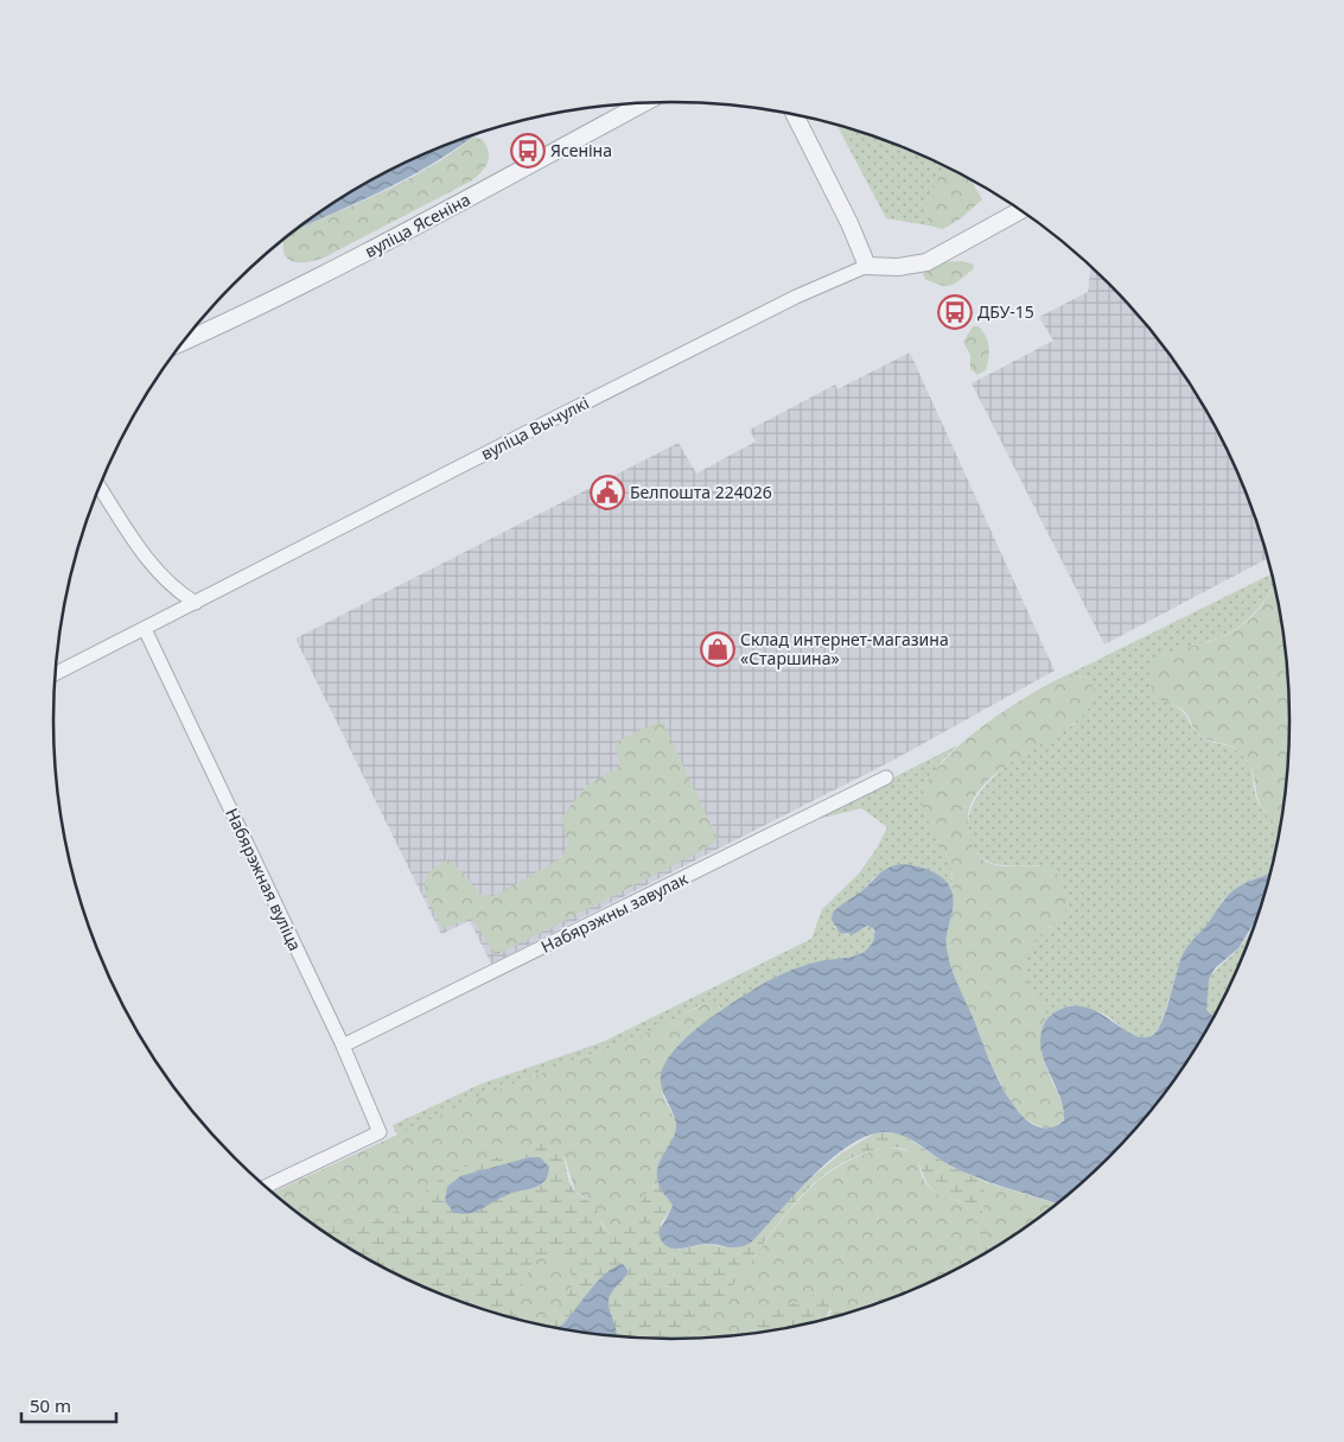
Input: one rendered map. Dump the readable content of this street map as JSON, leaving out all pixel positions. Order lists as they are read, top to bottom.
{
  "streets": {
    "street": [
      "вуліца Ясеніна",
      "вуліца Вычулкі",
      "Набярэжная вуліца",
      "Набярэжны завулак"
    ]
  },
  "crossings": [
    ["вуліца Вычулкі", "Набярэжная вуліца"],
    ["Набярэжная вуліца", "Набярэжны завулак"]
  ],
  "places": {
    "bus stop": ["Ясеніна", "ДБУ-15"],
    "public building": ["Белпошта 224026"],
    "shop": ["Склад интернет-магазина «Старшина»"]
  },
  "scale_bar": "50 m"
}
